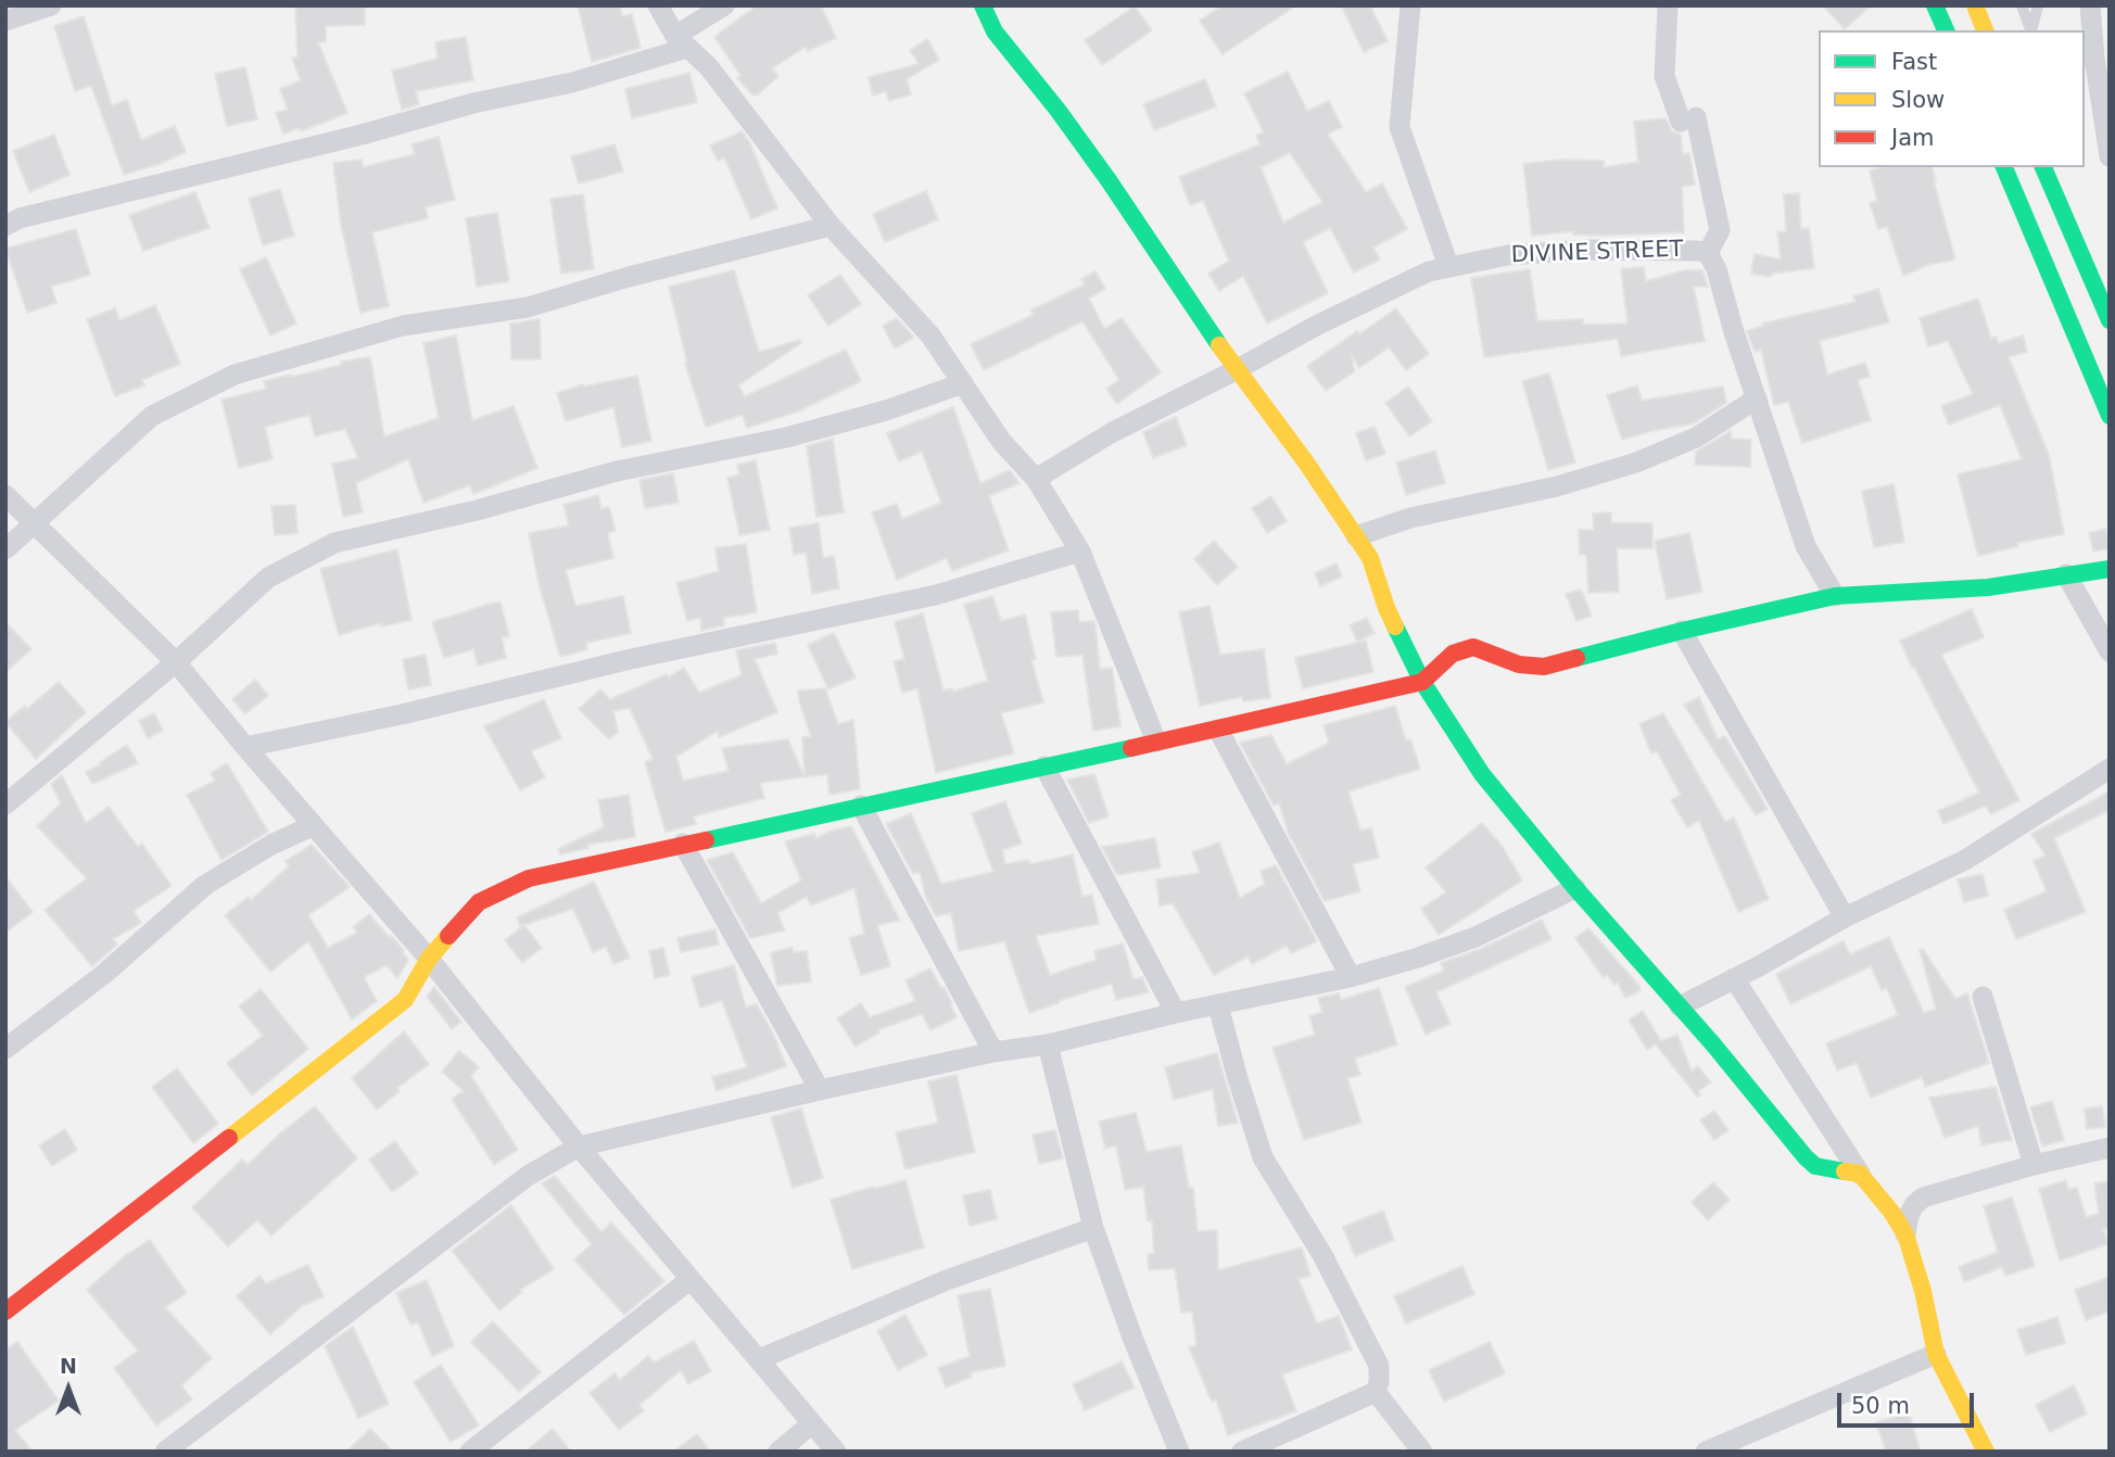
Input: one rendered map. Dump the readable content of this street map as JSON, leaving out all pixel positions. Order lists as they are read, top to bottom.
{
  "streets": {
    "street": ["DIVINE STREET"]
  },
  "legend": ["Fast", "Slow", "Jam"],
  "scale_bar": "50 m",
  "north": "top"
}
